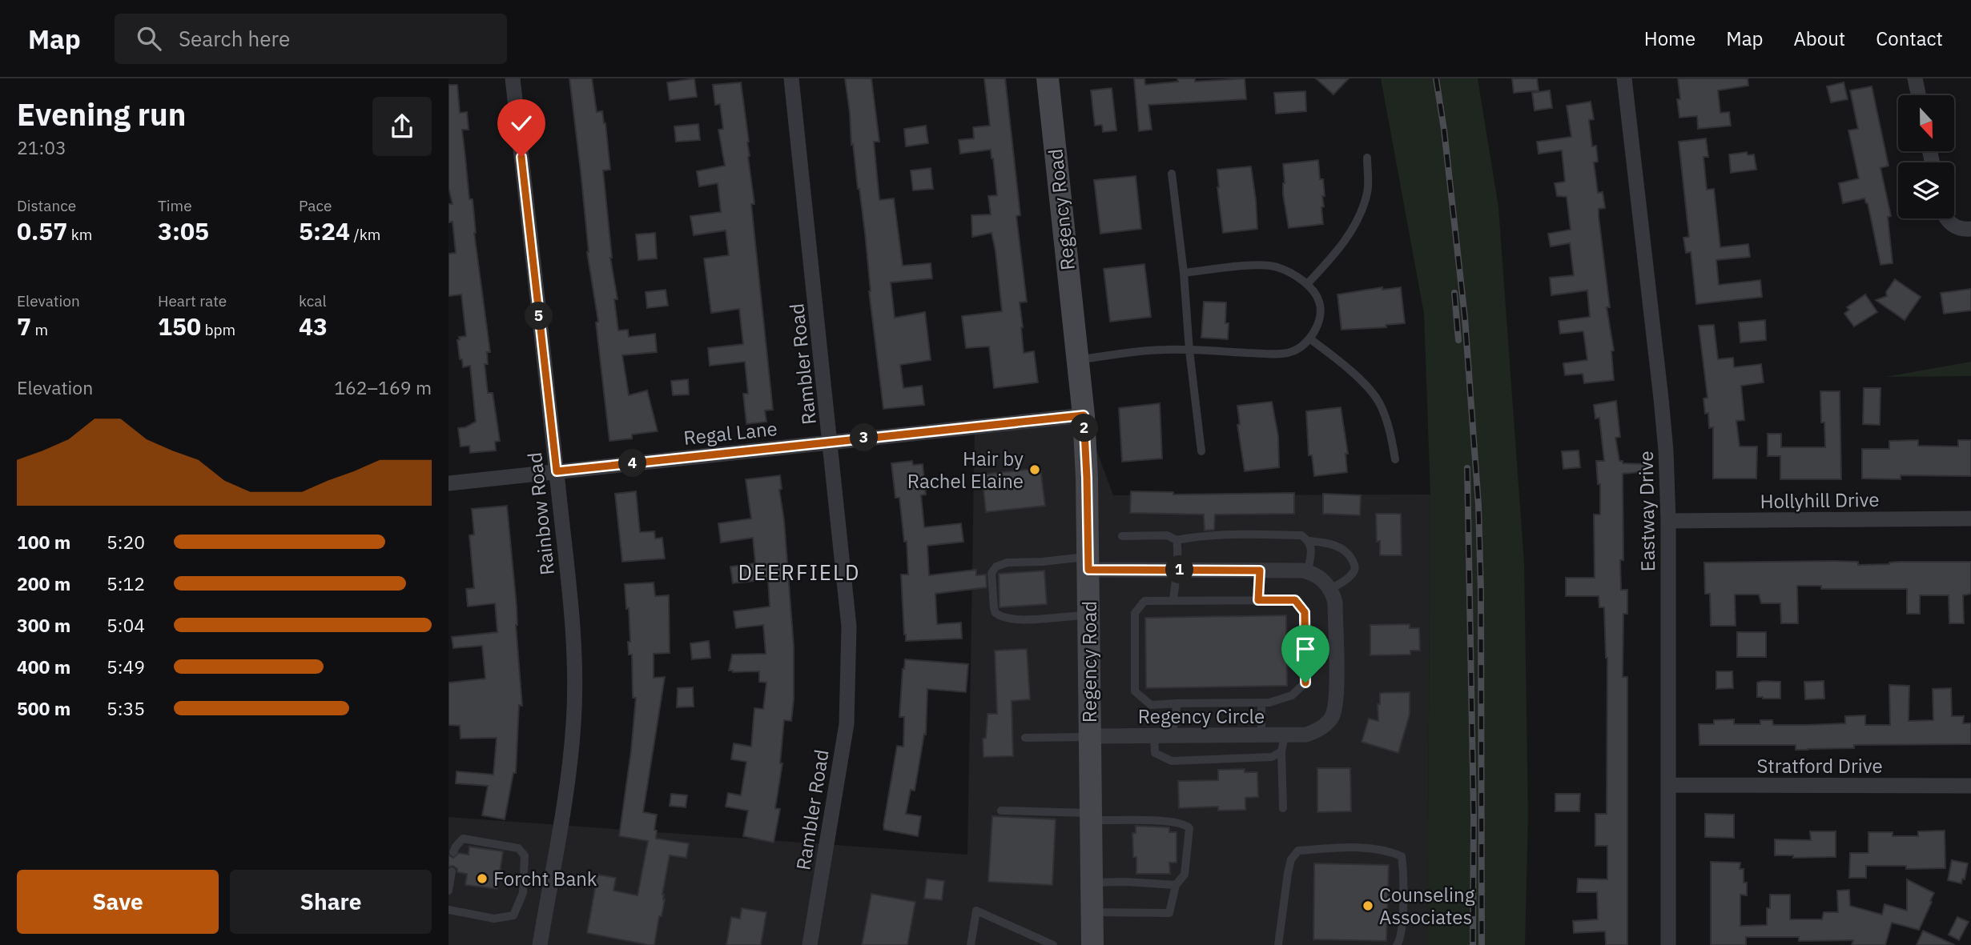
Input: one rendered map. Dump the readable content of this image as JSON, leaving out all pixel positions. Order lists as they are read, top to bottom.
{
  "streets": {
    "street": [
      "Regency Road",
      "Rambler Road",
      "Regal Lane",
      "Hollyhill Drive",
      "Eastway Drive",
      "Rainbow Road",
      "Regency Circle",
      "Stratford Drive"
    ]
  },
  "crossings": [
    ["Regency Road", "Regal Lane"],
    ["Regency Road", "Regency Circle"],
    ["Rambler Road", "Regal Lane"],
    ["Regal Lane", "Rainbow Road"],
    ["Hollyhill Drive", "Eastway Drive"],
    ["Eastway Drive", "Stratford Drive"]
  ],
  "districts": ["DEERFIELD"],
  "places": ["Hair by Rachel Elaine", "Forcht Bank", "Counseling Associates"],
  "north": "bottom",
  "page": {
    "header": "Map",
    "search": "Search here",
    "nav": [
      "Home",
      "Map",
      "About",
      "Contact"
    ],
    "heading": ["Evening run", "21:03"],
    "stats": [
      ["Distance", "0.57 km"],
      ["Time", "3:05"],
      ["Pace", "5:24 /km"],
      ["Elevation", "7 m"],
      ["Heart rate", "150 bpm"],
      ["kcal", "43"]
    ],
    "pins": [
      "5",
      "2",
      "3",
      "4",
      "1"
    ],
    "chart": ["Elevation", "162–169 m"],
    "list": [
      {
        "name": "100 m",
        "note": "5:20"
      },
      {
        "name": "200 m",
        "note": "5:12"
      },
      {
        "name": "300 m",
        "note": "5:04"
      },
      {
        "name": "400 m",
        "note": "5:49"
      },
      {
        "name": "500 m",
        "note": "5:35"
      }
    ],
    "buttons": ["Save", "Share"]
  }
}
